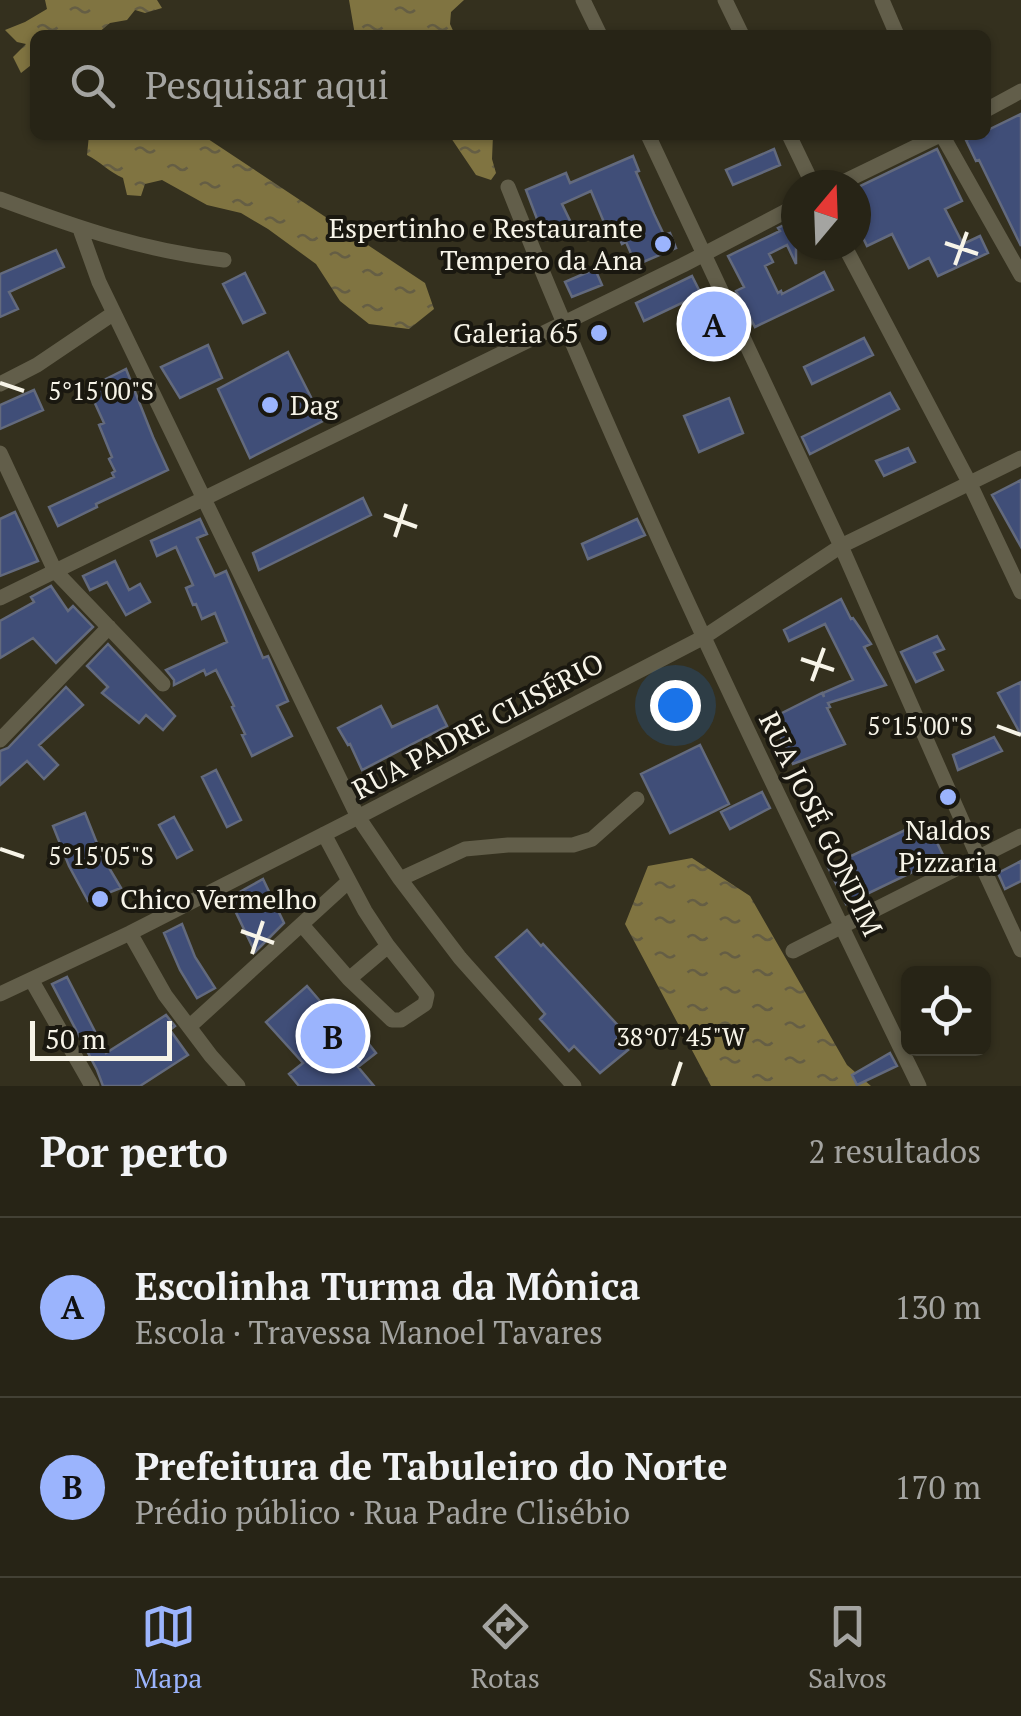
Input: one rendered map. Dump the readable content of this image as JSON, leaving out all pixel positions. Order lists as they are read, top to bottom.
{
  "streets": {
    "street": ["RUA PADRE CLISÉRIO", "RUA JOSÉ GONDIM"]
  },
  "crossings": [
    ["RUA PADRE CLISÉRIO", "RUA JOSÉ GONDIM"]
  ],
  "places": [
    "Espertinho e Restaurante Tempero da Ana",
    "Galeria 65",
    "Dag",
    "Naldos Pizzaria",
    "Chico Vermelho"
  ],
  "scale_bar": "50 m",
  "north": "top",
  "page": {
    "search": "Pesquisar aqui",
    "pins": ["A", "B"],
    "scale": "50 m",
    "heading": ["Por perto", "2 resultados"],
    "list": [
      {
        "mark": "A",
        "name": "Escolinha Turma da Mônica",
        "note": "Escola · Travessa Manoel Tavares",
        "value": "130 m"
      },
      {
        "mark": "B",
        "name": "Prefeitura de Tabuleiro do Norte",
        "note": "Prédio público · Rua Padre Clisébio",
        "value": "170 m"
      }
    ],
    "nav": ["Mapa", "Rotas", "Salvos"]
  },
  "coordinates": ["5°15'00\"S", "5°15'05\"S", "38°07'45\"W"]
}
